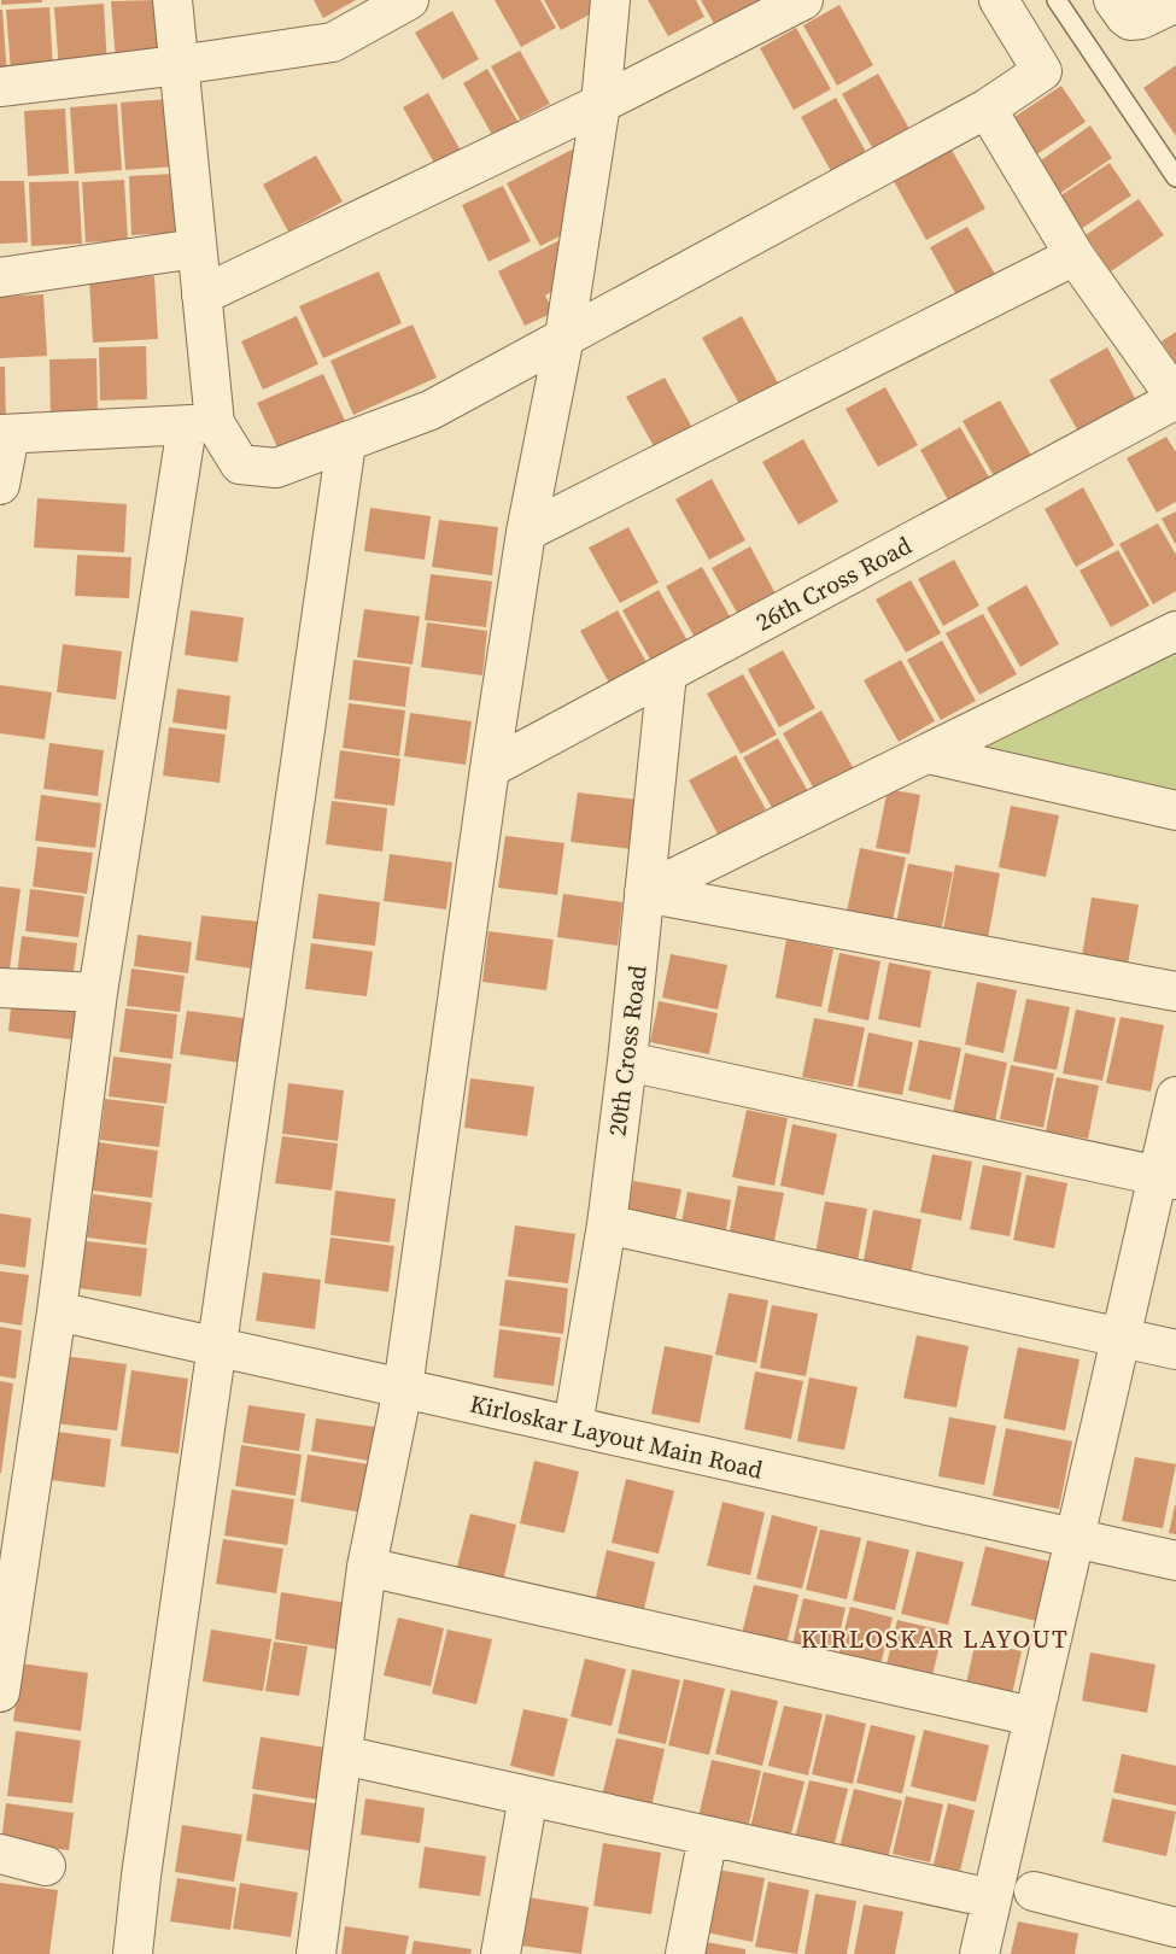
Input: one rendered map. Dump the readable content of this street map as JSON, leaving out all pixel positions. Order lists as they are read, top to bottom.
{
  "streets": {
    "street": ["26th Cross Road", "20th Cross Road", "Kirloskar Layout Main Road"]
  },
  "crossings": [
    ["26th Cross Road", "20th Cross Road"],
    ["20th Cross Road", "Kirloskar Layout Main Road"]
  ],
  "districts": ["KIRLOSKAR LAYOUT"]
}
